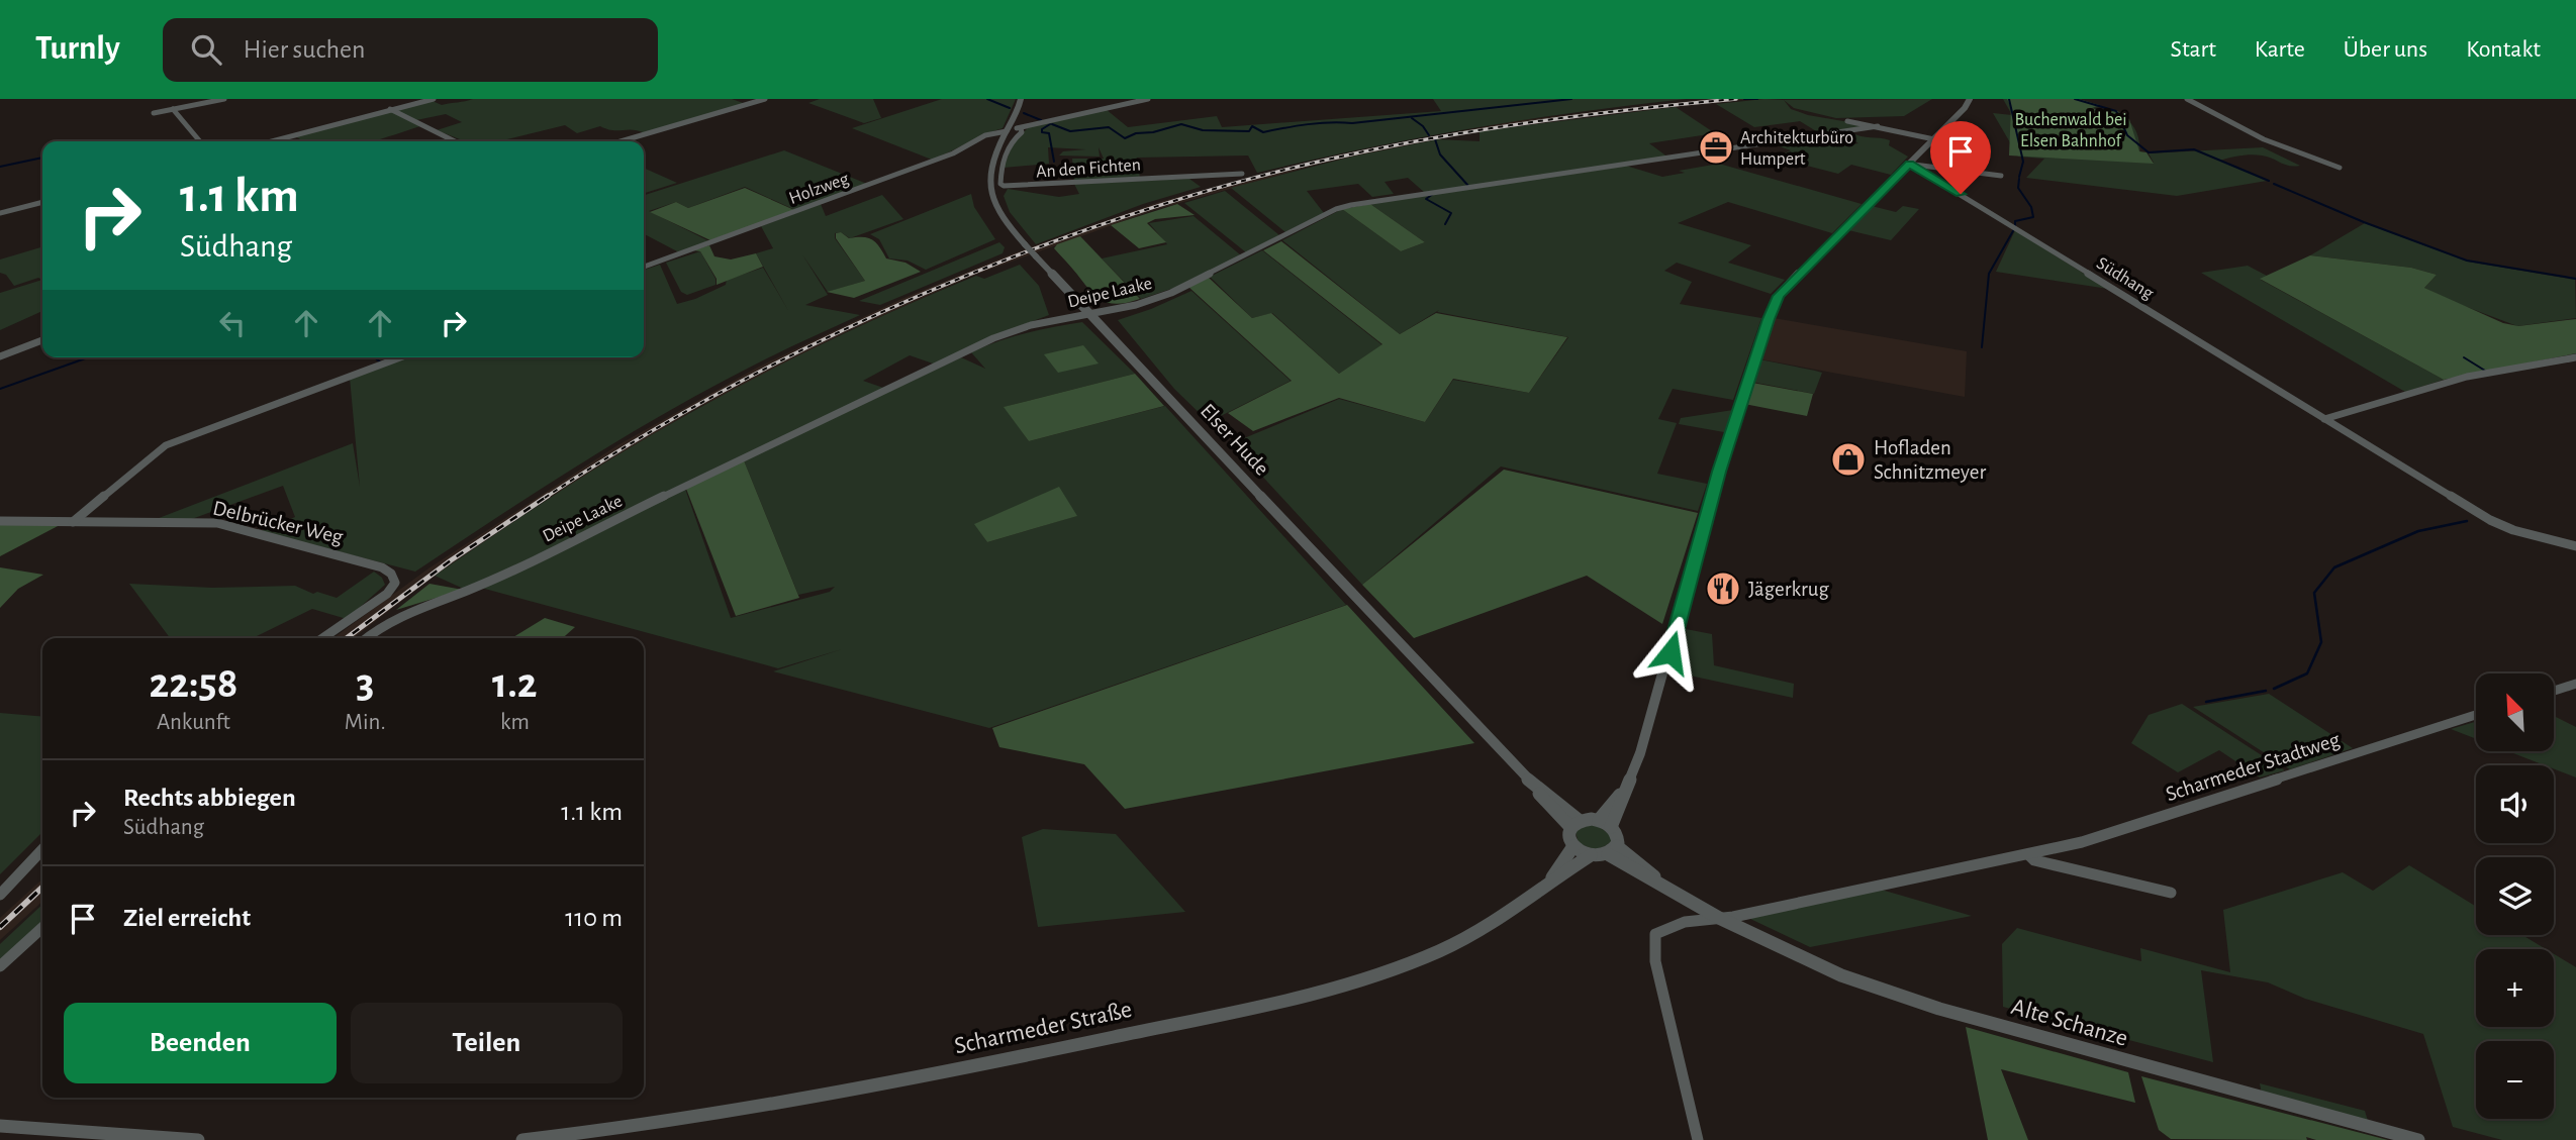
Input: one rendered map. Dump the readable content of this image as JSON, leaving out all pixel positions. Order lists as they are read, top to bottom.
{
  "streets": {
    "street": [
      "An den Fichten",
      "Holzweg",
      "Südhang",
      "Deipe Laake",
      "Elser Hude",
      "Delbrücker Weg",
      "Scharmeder Stadtweg",
      "Alte Schanze",
      "Scharmeder Straße"
    ]
  },
  "crossings": [
    ["An den Fichten", "Holzweg"],
    ["Holzweg", "Elser Hude"],
    ["Deipe Laake", "Elser Hude"],
    ["Elser Hude", "Alte Schanze"],
    ["Elser Hude", "Scharmeder Straße"],
    ["Scharmeder Stadtweg", "Alte Schanze"],
    ["Alte Schanze", "Scharmeder Straße"]
  ],
  "parks": ["Buchenwald bei Elsen Bahnhof"],
  "places": {
    "office": ["Architekturbüro Humpert"],
    "shop": ["Hofladen Schnitzmeyer"],
    "restaurant": ["Jägerkrug"]
  },
  "north": "top left",
  "page": {
    "header": "Turnly",
    "search": "Hier suchen",
    "nav": [
      "Start",
      "Karte",
      "Über uns",
      "Kontakt"
    ],
    "turn": ["1.1 km", "Südhang"],
    "eta": [
      "22:58",
      "Ankunft",
      "3",
      "Min.",
      "1.2",
      "km"
    ],
    "map_buttons": ["+", "−"],
    "list": [
      {
        "name": "Rechts abbiegen",
        "note": "Südhang",
        "value": "1.1 km"
      },
      {
        "name": "Ziel erreicht",
        "value": "110 m"
      }
    ],
    "buttons": ["Beenden", "Teilen"]
  }
}
